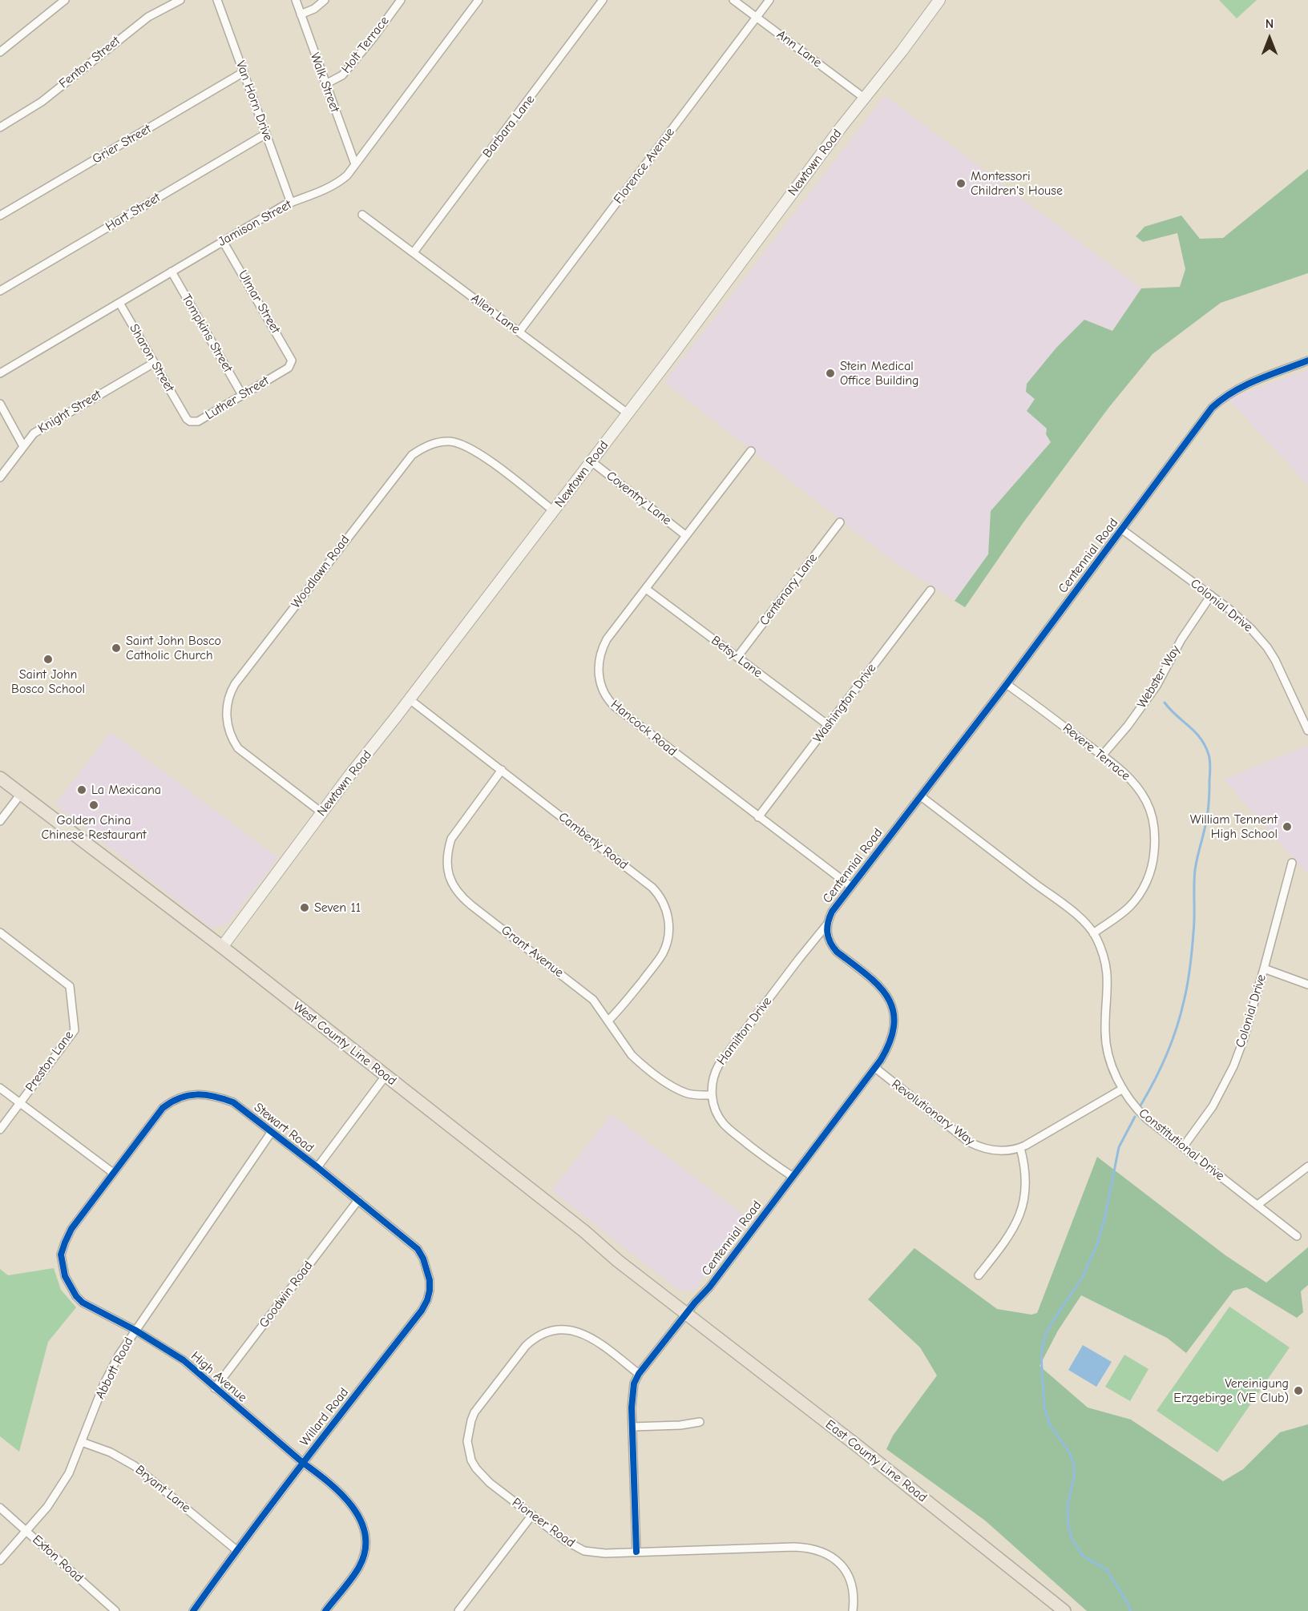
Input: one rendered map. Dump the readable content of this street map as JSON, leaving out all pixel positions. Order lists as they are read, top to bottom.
{
  "streets": {
    "main road": ["West County Line Road", "East County Line Road"],
    "street": [
      "Holt Terrace",
      "Ann Lane",
      "Fenton Street",
      "Walk Street",
      "Van Horn Drive",
      "Barbara Lane",
      "Grier Street",
      "Newtown Road",
      "Florence Avenue",
      "Hart Street",
      "Jamison Street",
      "Ulmar Street",
      "Allen Lane",
      "Tompkins Street",
      "Sharon Street",
      "Luther Street",
      "Knight Street",
      "Coventry Lane",
      "Centennial Road",
      "Woodlawn Road",
      "Centenary Lane",
      "Colonial Drive",
      "Betsy Lane",
      "Webster Way",
      "Washington Drive",
      "Hancock Road",
      "Revere Terrace",
      "Camberly Road",
      "Grant Avenue",
      "Hamilton Drive",
      "Preston Lane",
      "Revolutionary Way",
      "Stewart Road",
      "Constitutional Drive",
      "Goodwin Road",
      "Abbott Road",
      "High Avenue",
      "Willard Road",
      "Bryant Lane",
      "Pioneer Road",
      "Exton Road"
    ]
  },
  "crossings": [
    ["Holt Terrace", "Walk Street"],
    ["Ann Lane", "Newtown Road"],
    ["Ann Lane", "Florence Avenue"],
    ["Walk Street", "Jamison Street"],
    ["Van Horn Drive", "Grier Street"],
    ["Van Horn Drive", "Hart Street"],
    ["Van Horn Drive", "Jamison Street"],
    ["Barbara Lane", "Allen Lane"],
    ["Newtown Road", "Allen Lane"],
    ["Newtown Road", "Coventry Lane"],
    ["Newtown Road", "Woodlawn Road"],
    ["Newtown Road", "Camberly Road"],
    ["Newtown Road", "West County Line Road"],
    ["Florence Avenue", "Allen Lane"],
    ["Jamison Street", "Ulmar Street"],
    ["Jamison Street", "Tompkins Street"],
    ["Jamison Street", "Sharon Street"],
    ["Ulmar Street", "Luther Street"],
    ["Tompkins Street", "Luther Street"],
    ["Sharon Street", "Luther Street"],
    ["Sharon Street", "Knight Street"],
    ["Coventry Lane", "Hancock Road"],
    ["Centennial Road", "Colonial Drive"],
    ["Centennial Road", "Hancock Road"],
    ["Centennial Road", "Revere Terrace"],
    ["Centennial Road", "Hamilton Drive"],
    ["Centennial Road", "West County Line Road"],
    ["Centennial Road", "Revolutionary Way"],
    ["Centennial Road", "Constitutional Drive"],
    ["Centennial Road", "East County Line Road"],
    ["Centennial Road", "Pioneer Road"],
    ["Centenary Lane", "Betsy Lane"],
    ["Colonial Drive", "Webster Way"],
    ["Colonial Drive", "Constitutional Drive"],
    ["Betsy Lane", "Washington Drive"],
    ["Betsy Lane", "Hancock Road"],
    ["Webster Way", "Revere Terrace"],
    ["Washington Drive", "Hancock Road"],
    ["Revere Terrace", "Constitutional Drive"],
    ["Camberly Road", "Grant Avenue"],
    ["Grant Avenue", "Hamilton Drive"],
    ["West County Line Road", "East County Line Road"],
    ["Revolutionary Way", "Constitutional Drive"],
    ["Stewart Road", "Goodwin Road"],
    ["Stewart Road", "Abbott Road"],
    ["Stewart Road", "High Avenue"],
    ["Stewart Road", "Willard Road"],
    ["Goodwin Road", "High Avenue"],
    ["Abbott Road", "High Avenue"],
    ["Abbott Road", "Bryant Lane"],
    ["Abbott Road", "Exton Road"],
    ["High Avenue", "Willard Road"],
    ["Willard Road", "Bryant Lane"]
  ],
  "places": [
    "Montessori Children's House",
    "Stein Medical Office Building",
    "Saint John Bosco Catholic Church",
    "Saint John Bosco School",
    "La Mexicana",
    "Golden China Chinese Restaurant",
    "William Tennent High School",
    "Seven 11",
    "Vereinigung Erzgebirge (VE Club)"
  ],
  "north": "top"
}
